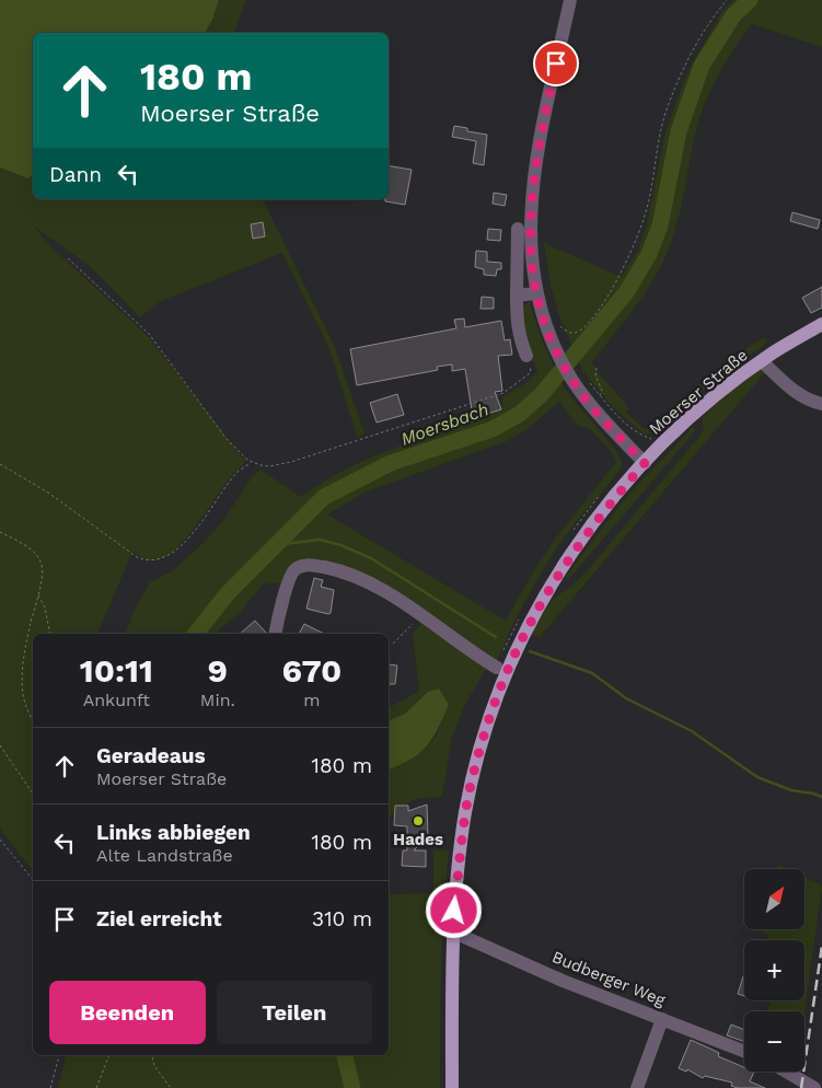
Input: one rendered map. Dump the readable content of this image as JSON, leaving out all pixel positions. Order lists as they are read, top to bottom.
{
  "streets": {
    "main road": ["Moerser Straße"],
    "street": ["Budberger Weg"]
  },
  "crossings": [
    ["Moerser Straße", "Budberger Weg"]
  ],
  "water": ["Moersbach"],
  "places": ["Hades"],
  "north": "top right",
  "page": {
    "turn": ["180 m", "Moerser Straße"],
    "then": "Dann",
    "eta": [
      "10:11",
      "Ankunft",
      "9",
      "Min.",
      "670",
      "m"
    ],
    "list": [
      {
        "name": "Geradeaus",
        "note": "Moerser Straße",
        "value": "180 m"
      },
      {
        "name": "Links abbiegen",
        "note": "Alte Landstraße",
        "value": "180 m"
      },
      {
        "name": "Ziel erreicht",
        "value": "310 m"
      }
    ],
    "map_buttons": ["+", "−"],
    "buttons": ["Beenden", "Teilen"]
  }
}
